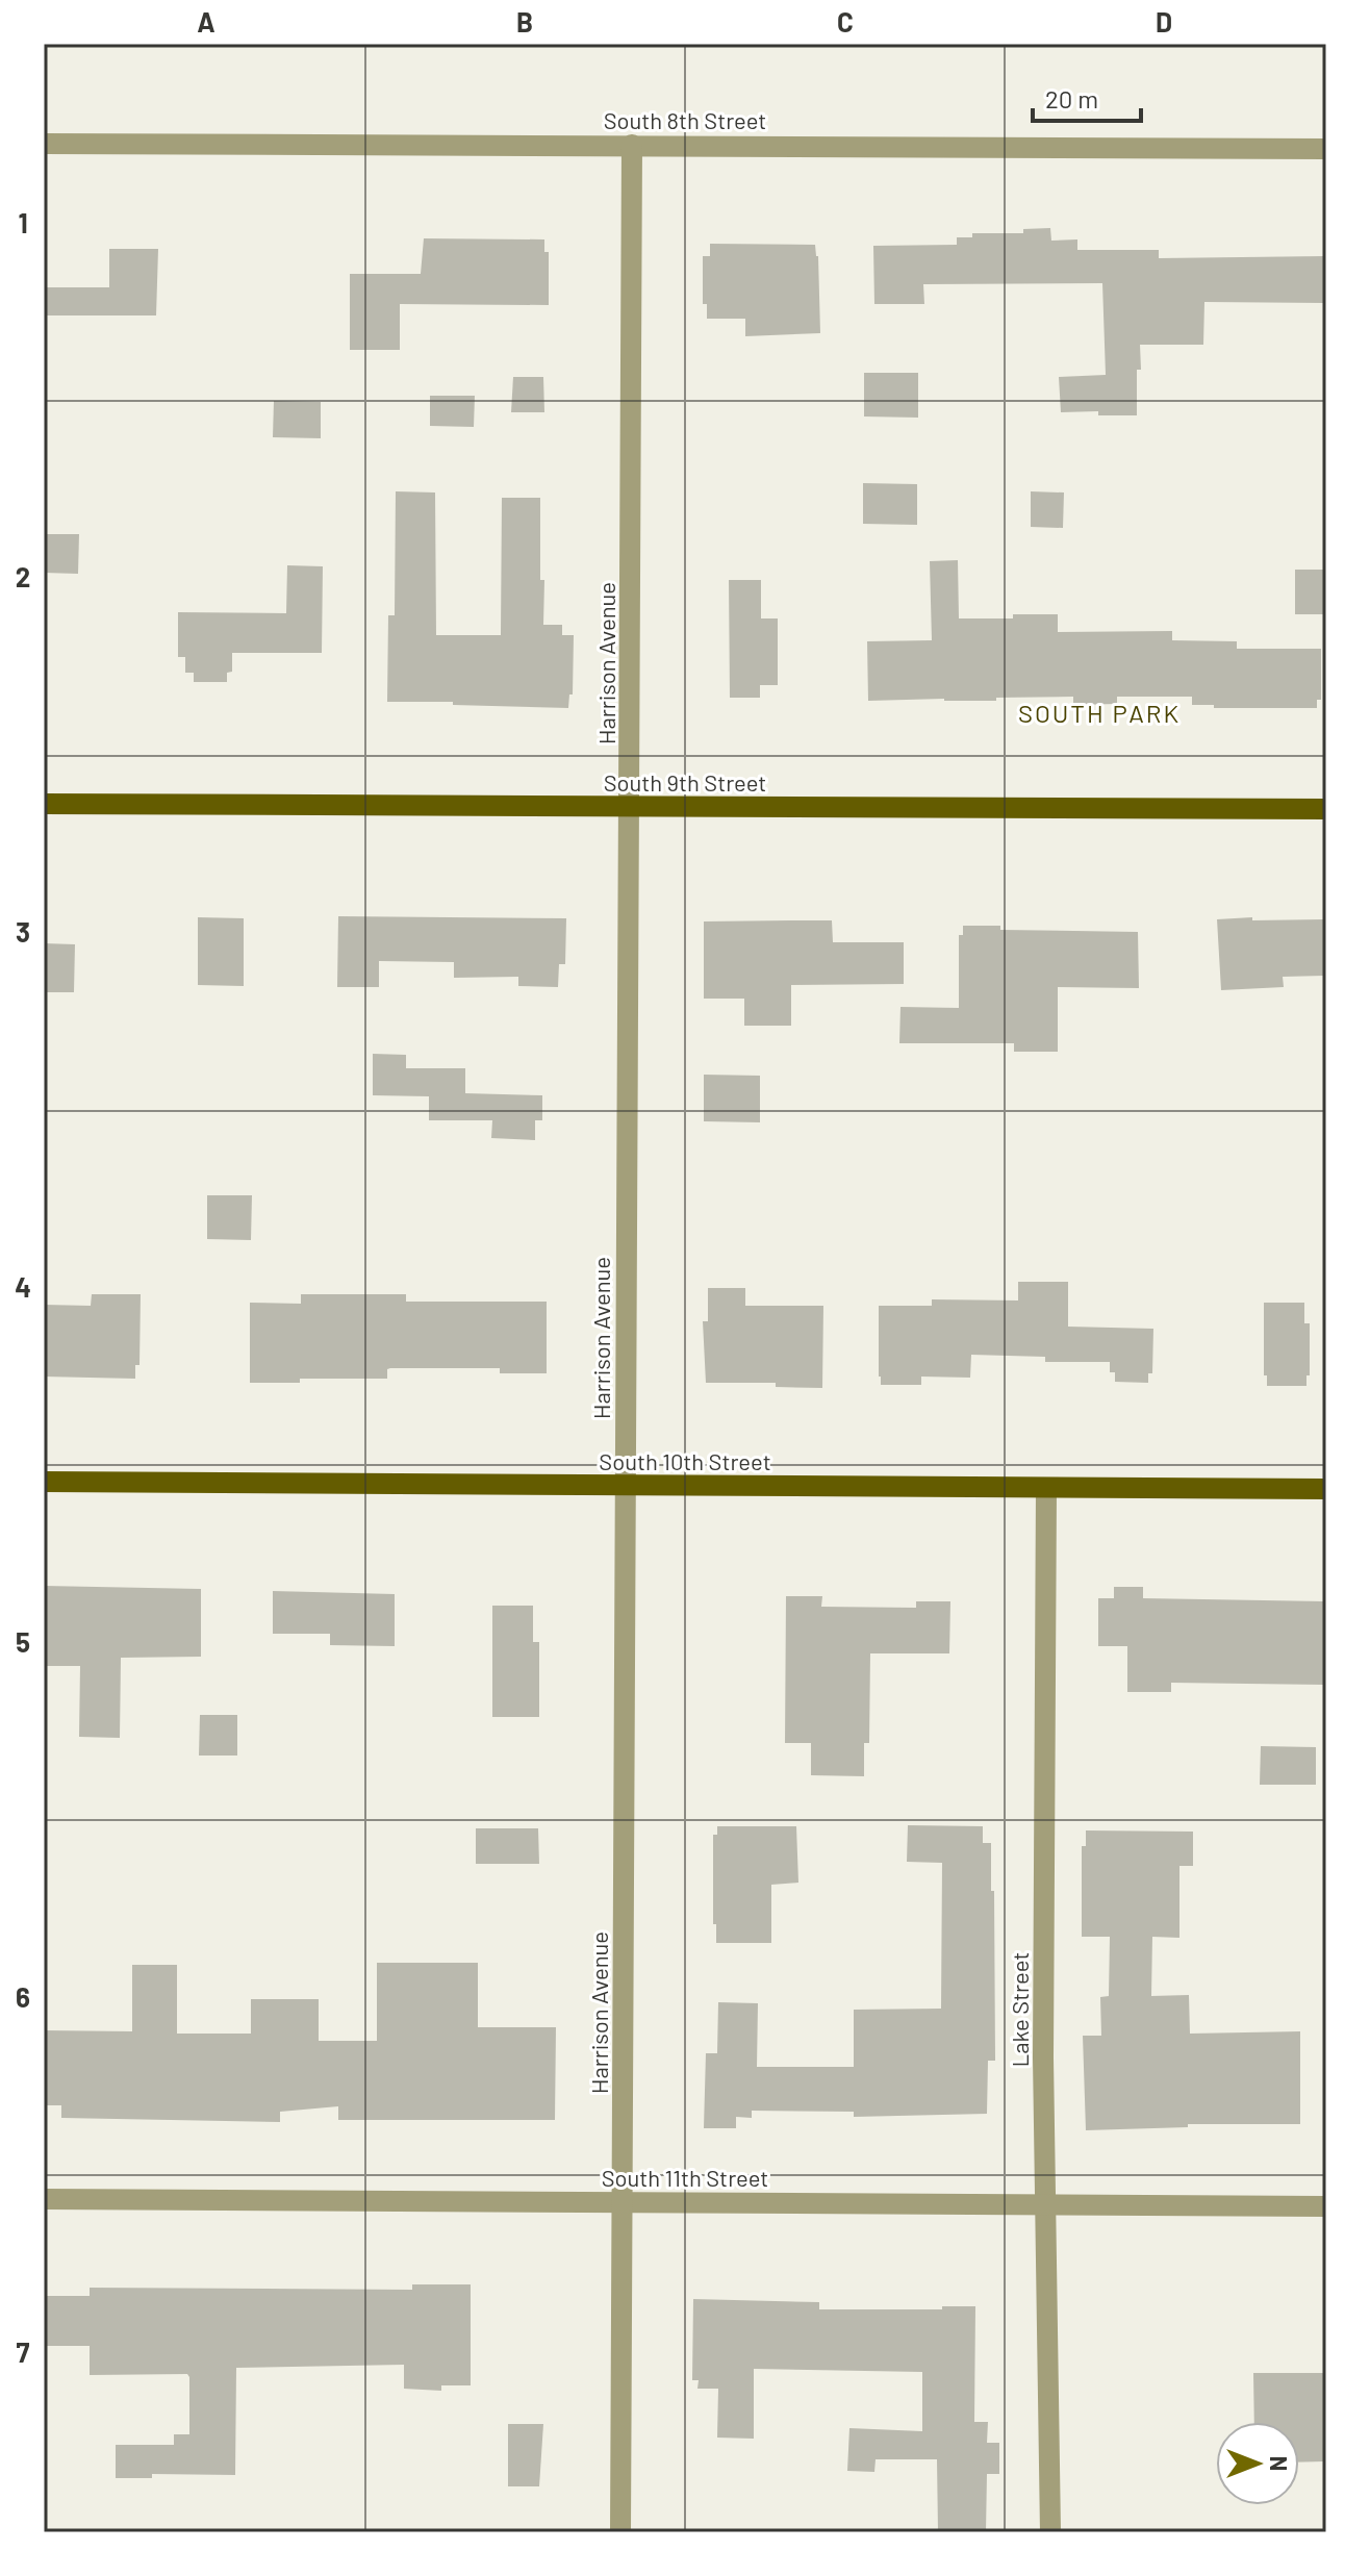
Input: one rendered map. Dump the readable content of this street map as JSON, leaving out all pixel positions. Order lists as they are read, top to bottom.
{
  "streets": {
    "main road": ["South 9th Street", "South 10th Street"],
    "street": [
      "South 8th Street",
      "Harrison Avenue",
      "Lake Street",
      "South 11th Street"
    ]
  },
  "crossings": [
    ["South 8th Street", "Harrison Avenue"],
    ["Harrison Avenue", "South 9th Street"],
    ["Harrison Avenue", "South 10th Street"],
    ["Harrison Avenue", "South 11th Street"],
    ["South 10th Street", "Lake Street"],
    ["Lake Street", "South 11th Street"]
  ],
  "districts": ["SOUTH PARK"],
  "scale_bar": "20 m",
  "north": "right",
  "grid": {
    "columns": [
      "A",
      "B",
      "C",
      "D"
    ],
    "rows": [
      "1",
      "2",
      "3",
      "4",
      "5",
      "6",
      "7"
    ]
  }
}
